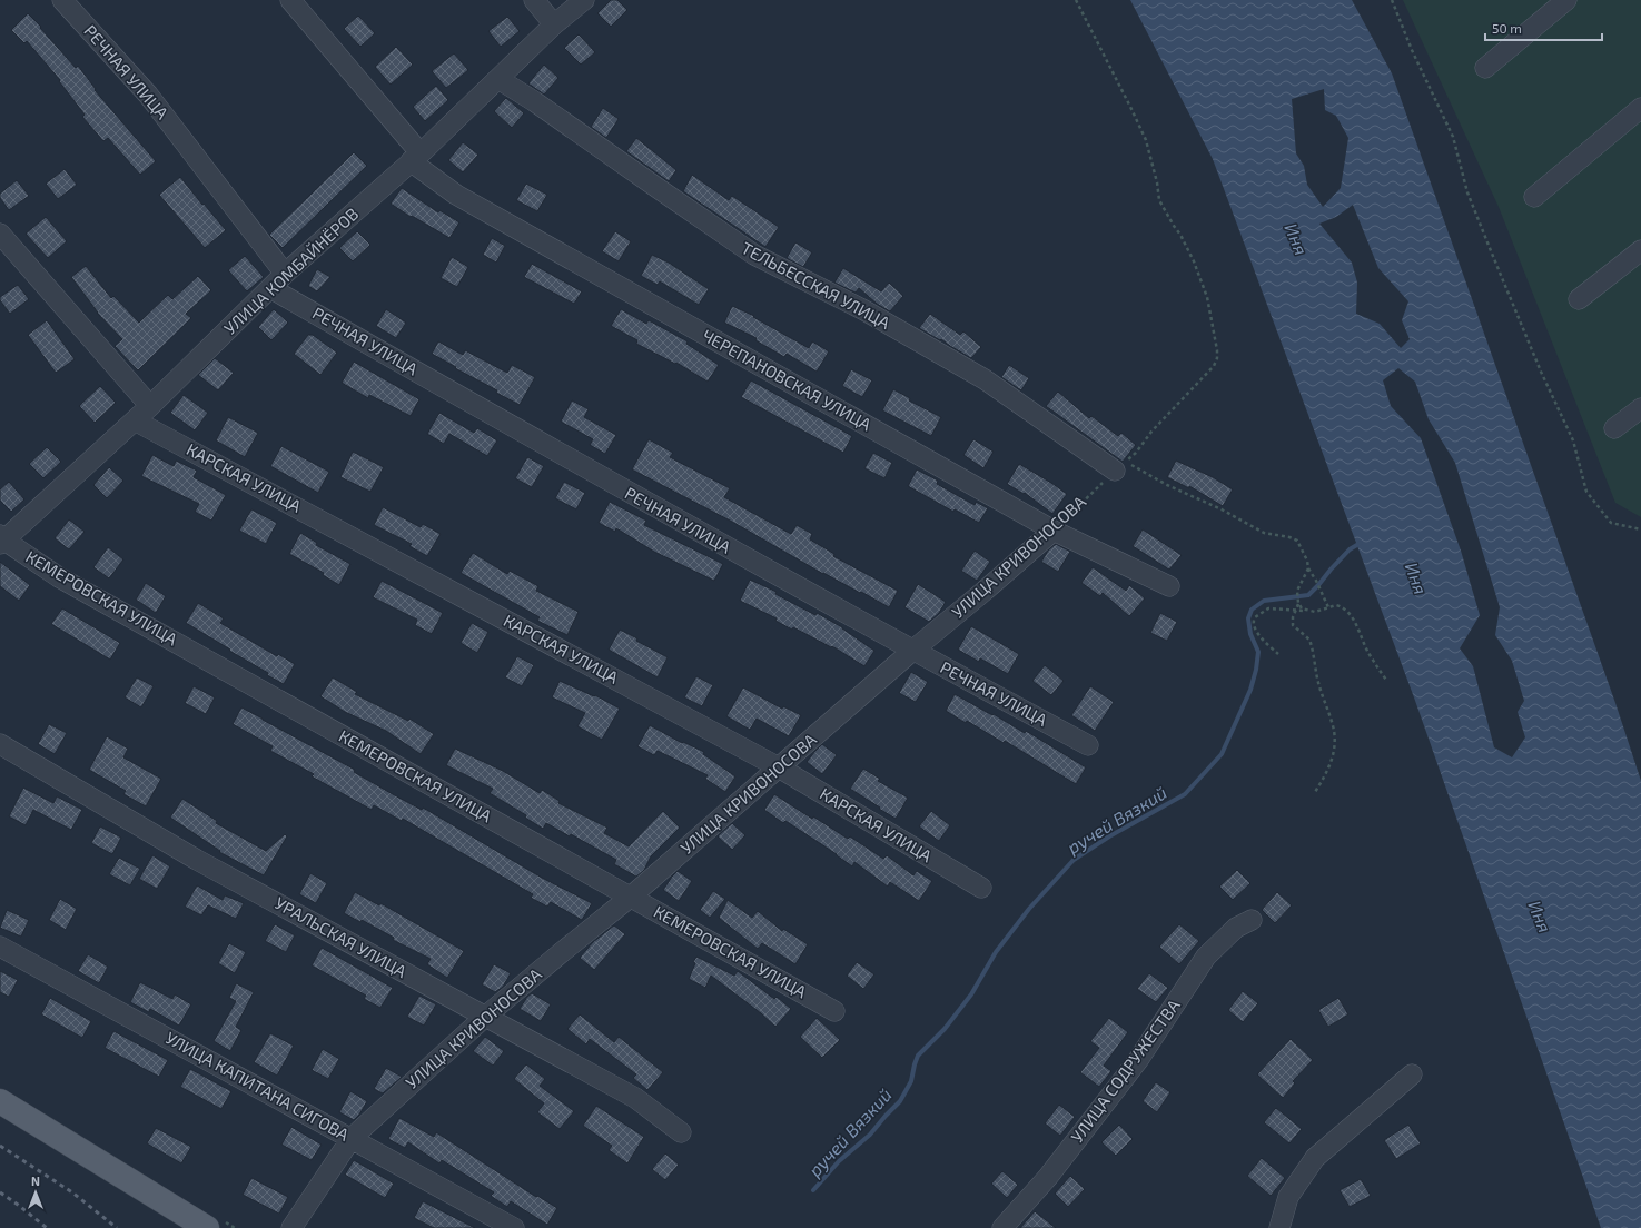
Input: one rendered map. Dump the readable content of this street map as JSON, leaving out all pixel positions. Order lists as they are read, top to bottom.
{
  "streets": {
    "street": [
      "РЕЧНАЯ УЛИЦА",
      "УЛИЦА КОМБАЙНЁРОВ",
      "ТЕЛЬБЕССКАЯ УЛИЦА",
      "ЧЕРЕПАНОВСКАЯ УЛИЦА",
      "КАРСКАЯ УЛИЦА",
      "УЛИЦА КРИВОНОСОВА",
      "КЕМЕРОВСКАЯ УЛИЦА",
      "УРАЛЬСКАЯ УЛИЦА",
      "УЛИЦА СОДРУЖЕСТВА",
      "УЛИЦА КАПИТАНА СИГОВА"
    ]
  },
  "crossings": [
    ["РЕЧНАЯ УЛИЦА", "УЛИЦА КОМБАЙНЁРОВ"],
    ["РЕЧНАЯ УЛИЦА", "УЛИЦА КРИВОНОСОВА"],
    ["УЛИЦА КОМБАЙНЁРОВ", "ТЕЛЬБЕССКАЯ УЛИЦА"],
    ["УЛИЦА КОМБАЙНЁРОВ", "ЧЕРЕПАНОВСКАЯ УЛИЦА"],
    ["УЛИЦА КОМБАЙНЁРОВ", "КАРСКАЯ УЛИЦА"],
    ["УЛИЦА КОМБАЙНЁРОВ", "КЕМЕРОВСКАЯ УЛИЦА"],
    ["ТЕЛЬБЕССКАЯ УЛИЦА", "УЛИЦА КРИВОНОСОВА"],
    ["ЧЕРЕПАНОВСКАЯ УЛИЦА", "УЛИЦА КРИВОНОСОВА"],
    ["КАРСКАЯ УЛИЦА", "УЛИЦА КРИВОНОСОВА"],
    ["УЛИЦА КРИВОНОСОВА", "КЕМЕРОВСКАЯ УЛИЦА"],
    ["УЛИЦА КРИВОНОСОВА", "УРАЛЬСКАЯ УЛИЦА"],
    ["УЛИЦА КРИВОНОСОВА", "УЛИЦА КАПИТАНА СИГОВА"]
  ],
  "water": ["Иня", "ручей Вязкий"],
  "scale_bar": "50 m",
  "north": "top"
}
